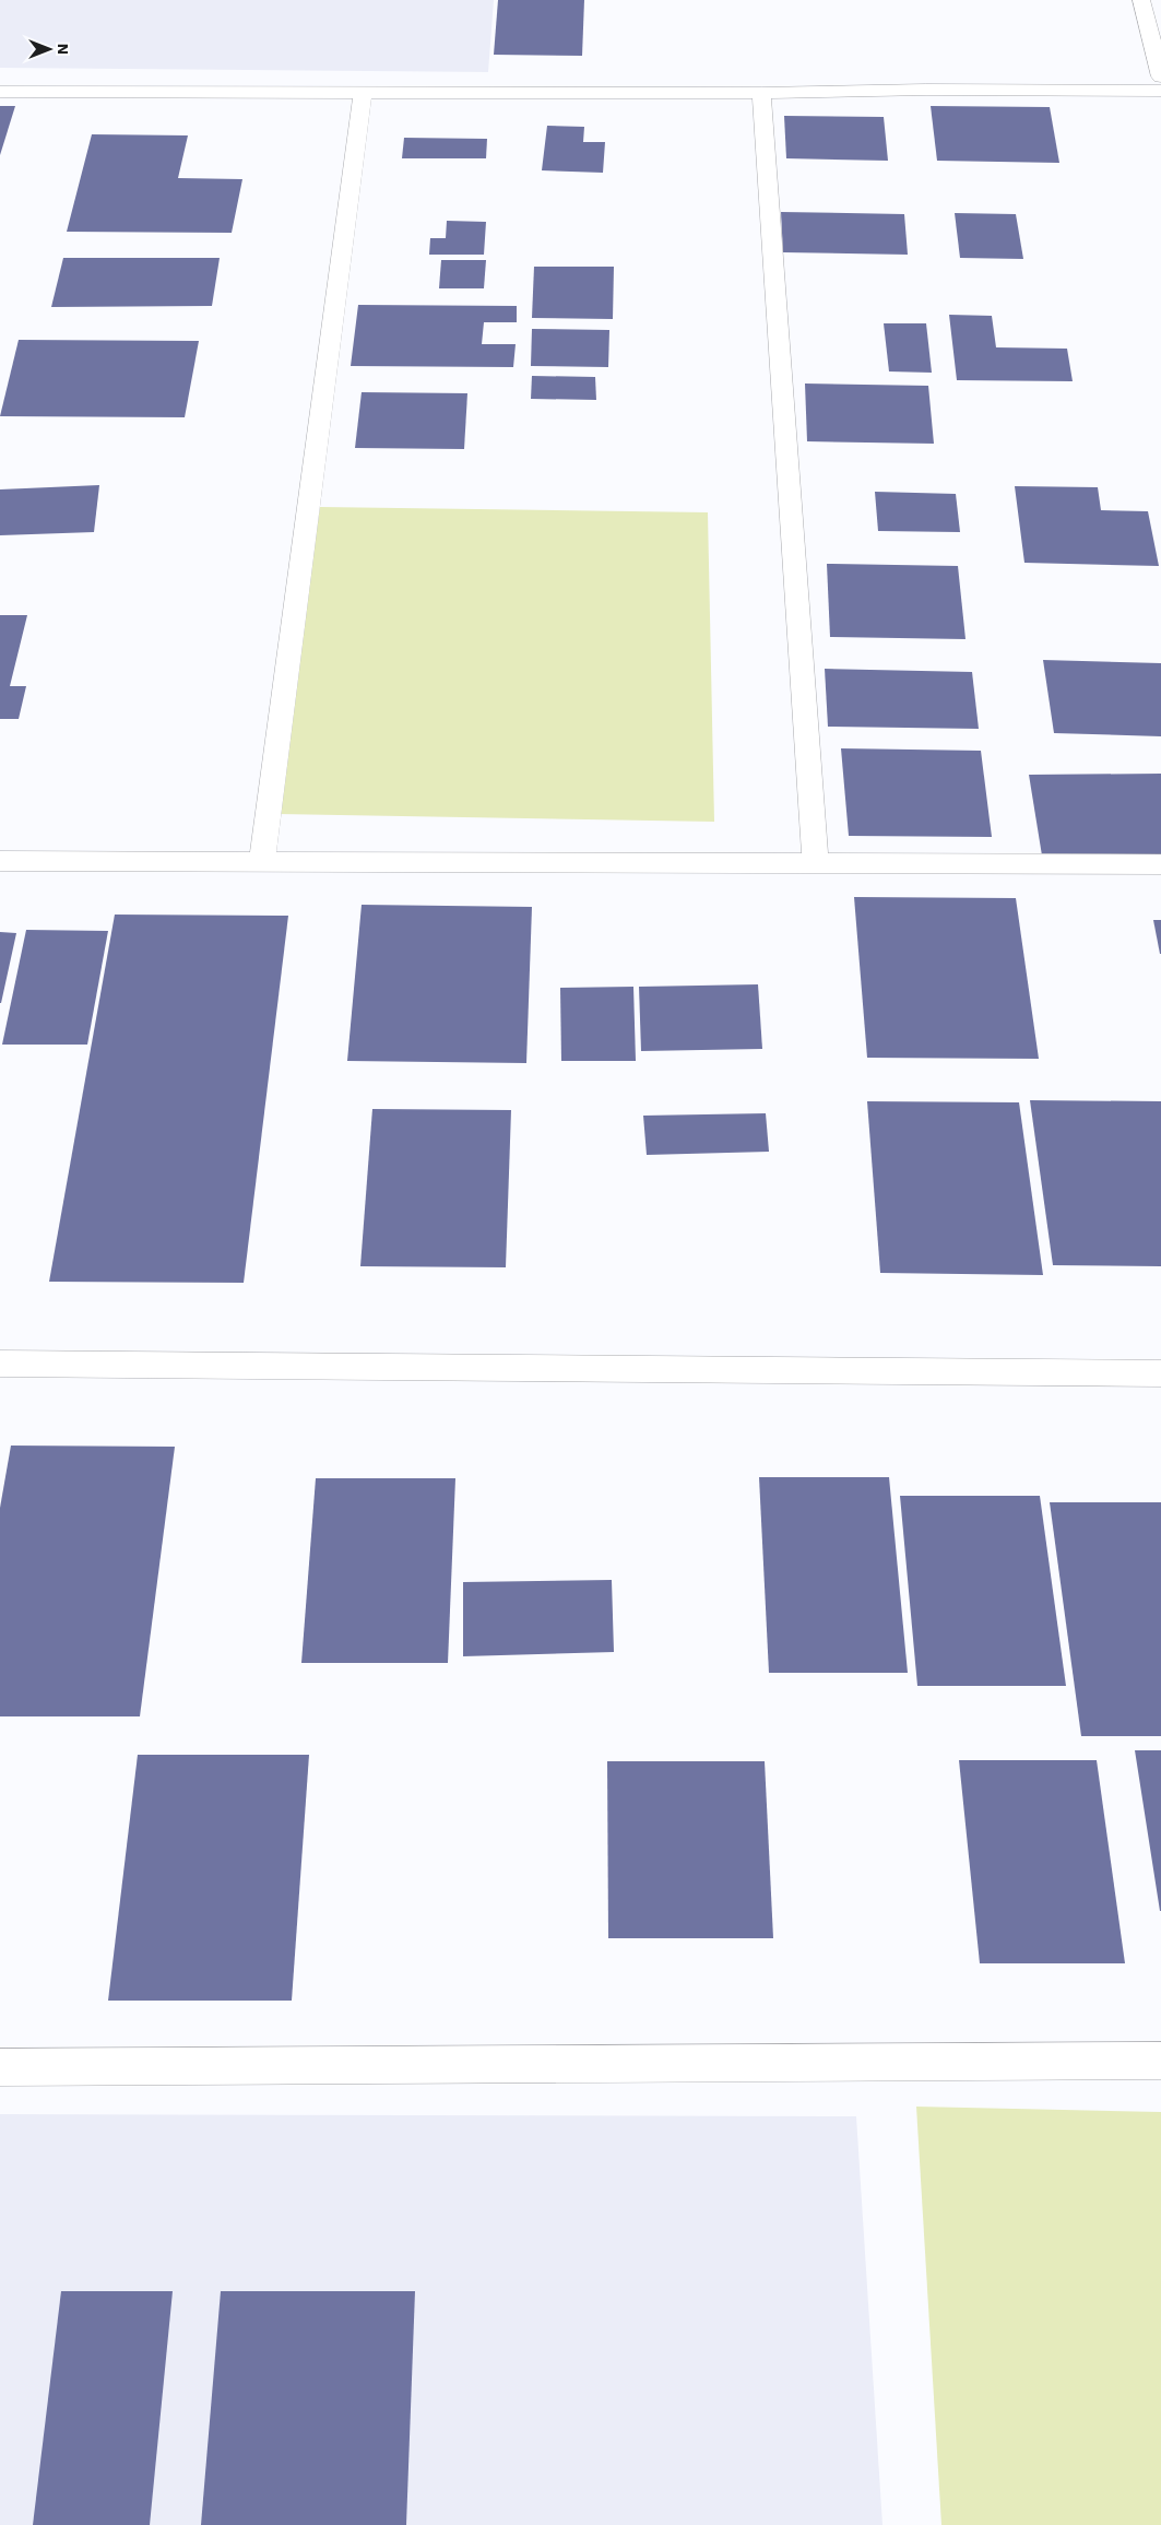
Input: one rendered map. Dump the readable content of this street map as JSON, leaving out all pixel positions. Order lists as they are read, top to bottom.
{
  "north": "right"
}
